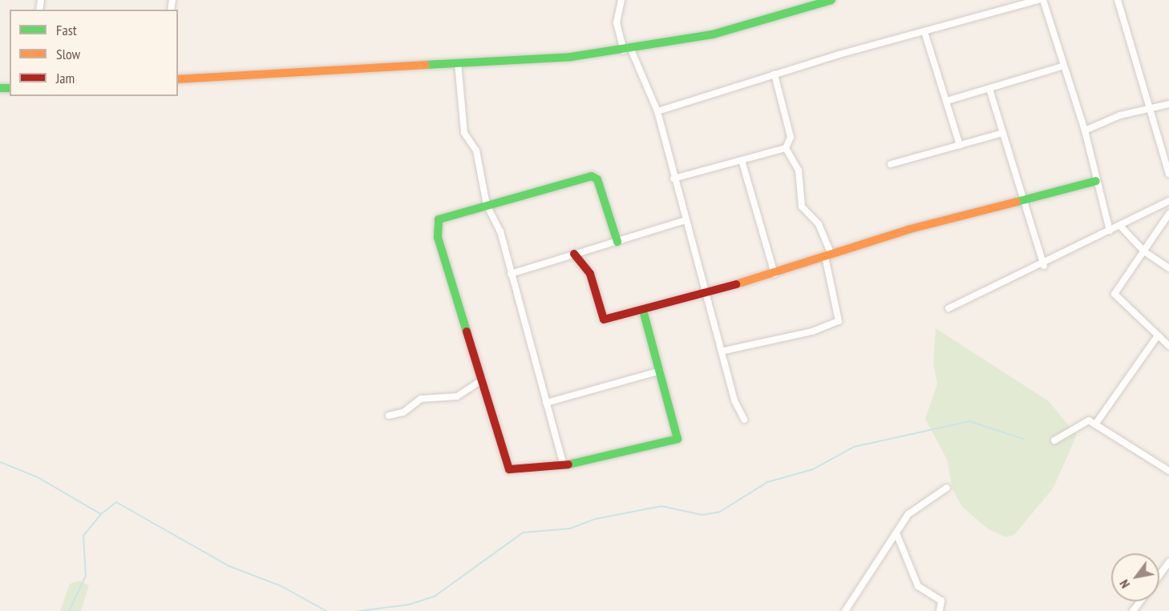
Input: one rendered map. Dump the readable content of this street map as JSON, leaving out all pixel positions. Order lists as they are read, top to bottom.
{
  "legend": ["Fast", "Slow", "Jam"],
  "north": "bottom left"
}
